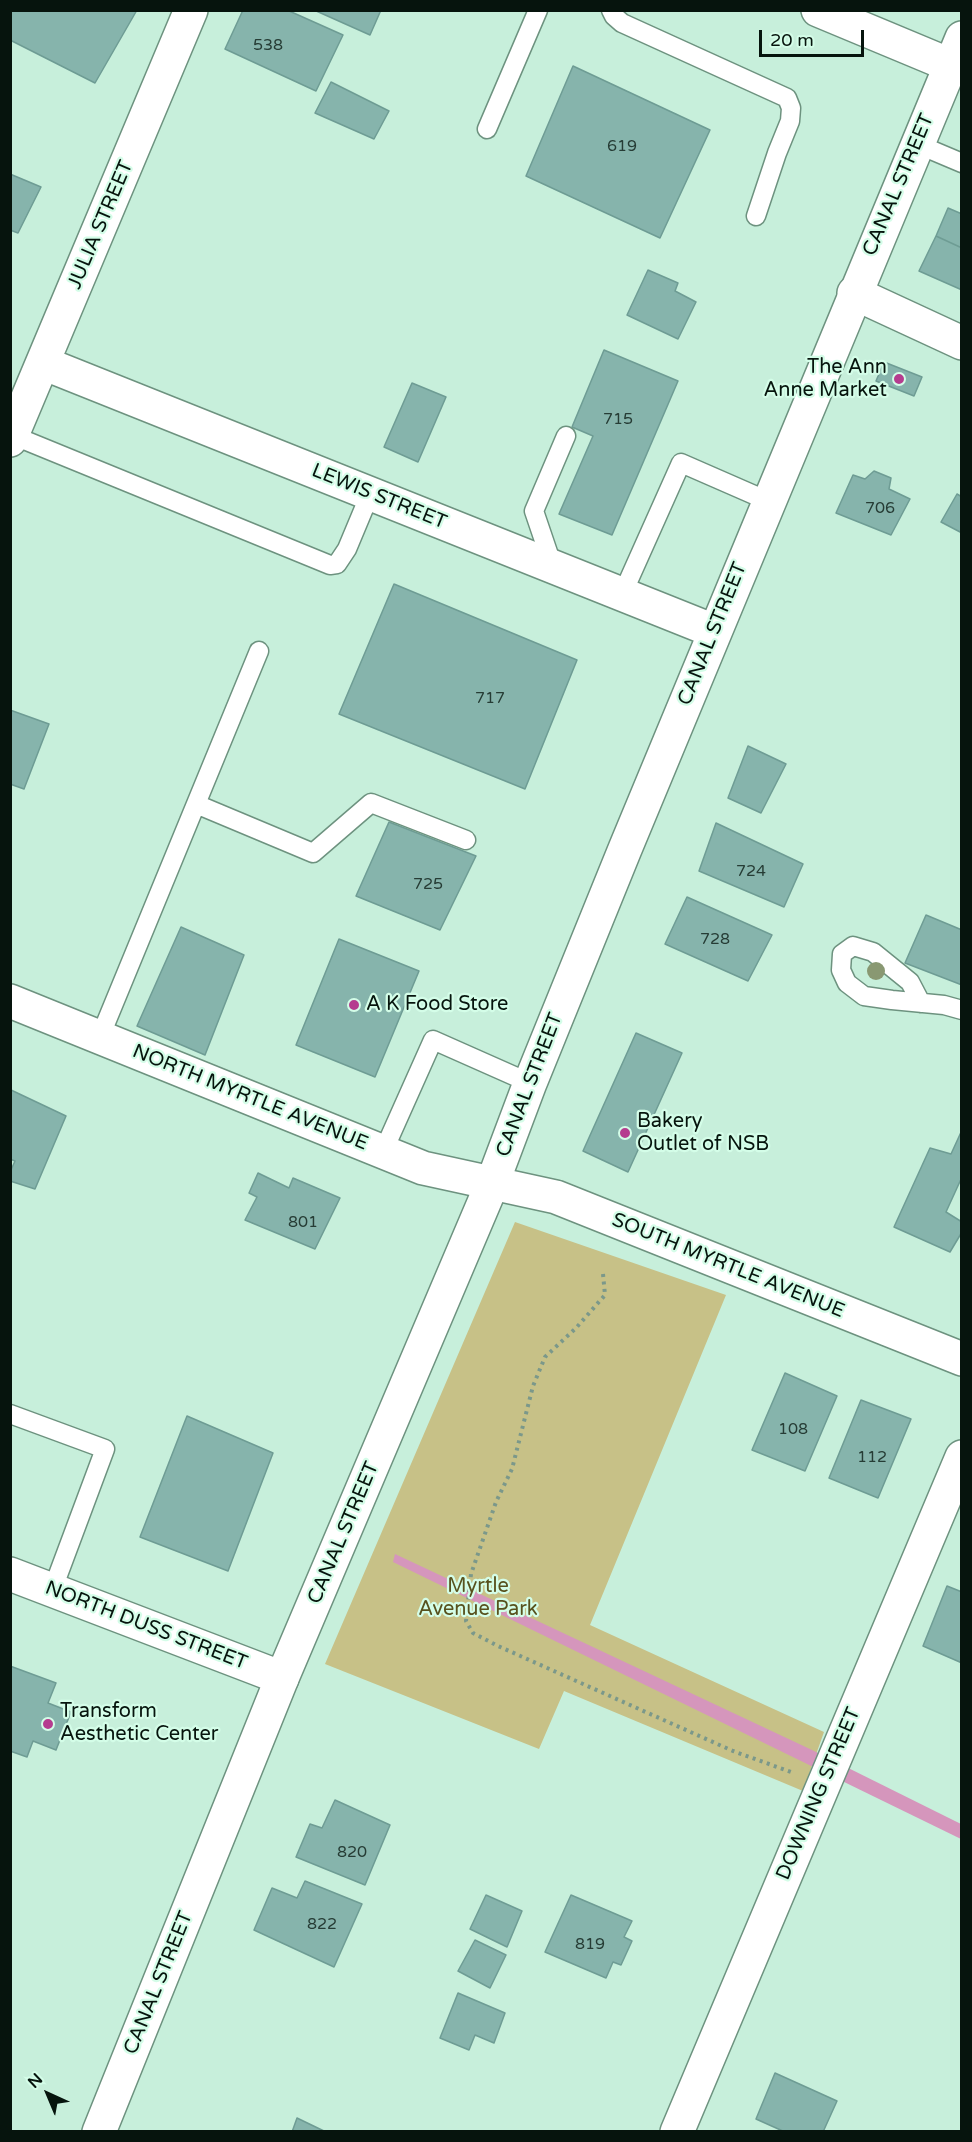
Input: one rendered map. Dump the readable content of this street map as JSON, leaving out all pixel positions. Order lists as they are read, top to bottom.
{
  "streets": {
    "street": [
      "CANAL STREET",
      "JULIA STREET",
      "LEWIS STREET",
      "NORTH MYRTLE AVENUE",
      "SOUTH MYRTLE AVENUE",
      "NORTH DUSS STREET",
      "DOWNING STREET"
    ]
  },
  "crossings": [
    ["CANAL STREET", "LEWIS STREET"],
    ["CANAL STREET", "NORTH MYRTLE AVENUE"],
    ["CANAL STREET", "SOUTH MYRTLE AVENUE"],
    ["CANAL STREET", "NORTH DUSS STREET"],
    ["JULIA STREET", "LEWIS STREET"],
    ["NORTH MYRTLE AVENUE", "SOUTH MYRTLE AVENUE"]
  ],
  "parks": ["Myrtle Avenue Park"],
  "places": [
    "The Ann Anne Market",
    "A K Food Store",
    "Bakery Outlet of NSB",
    "Transform Aesthetic Center"
  ],
  "house_numbers": [
    "538",
    "619",
    "715",
    "706",
    "717",
    "724",
    "725",
    "728",
    "801",
    "108",
    "112",
    "820",
    "822",
    "819"
  ],
  "scale_bar": "20 m",
  "north": "top left"
}
